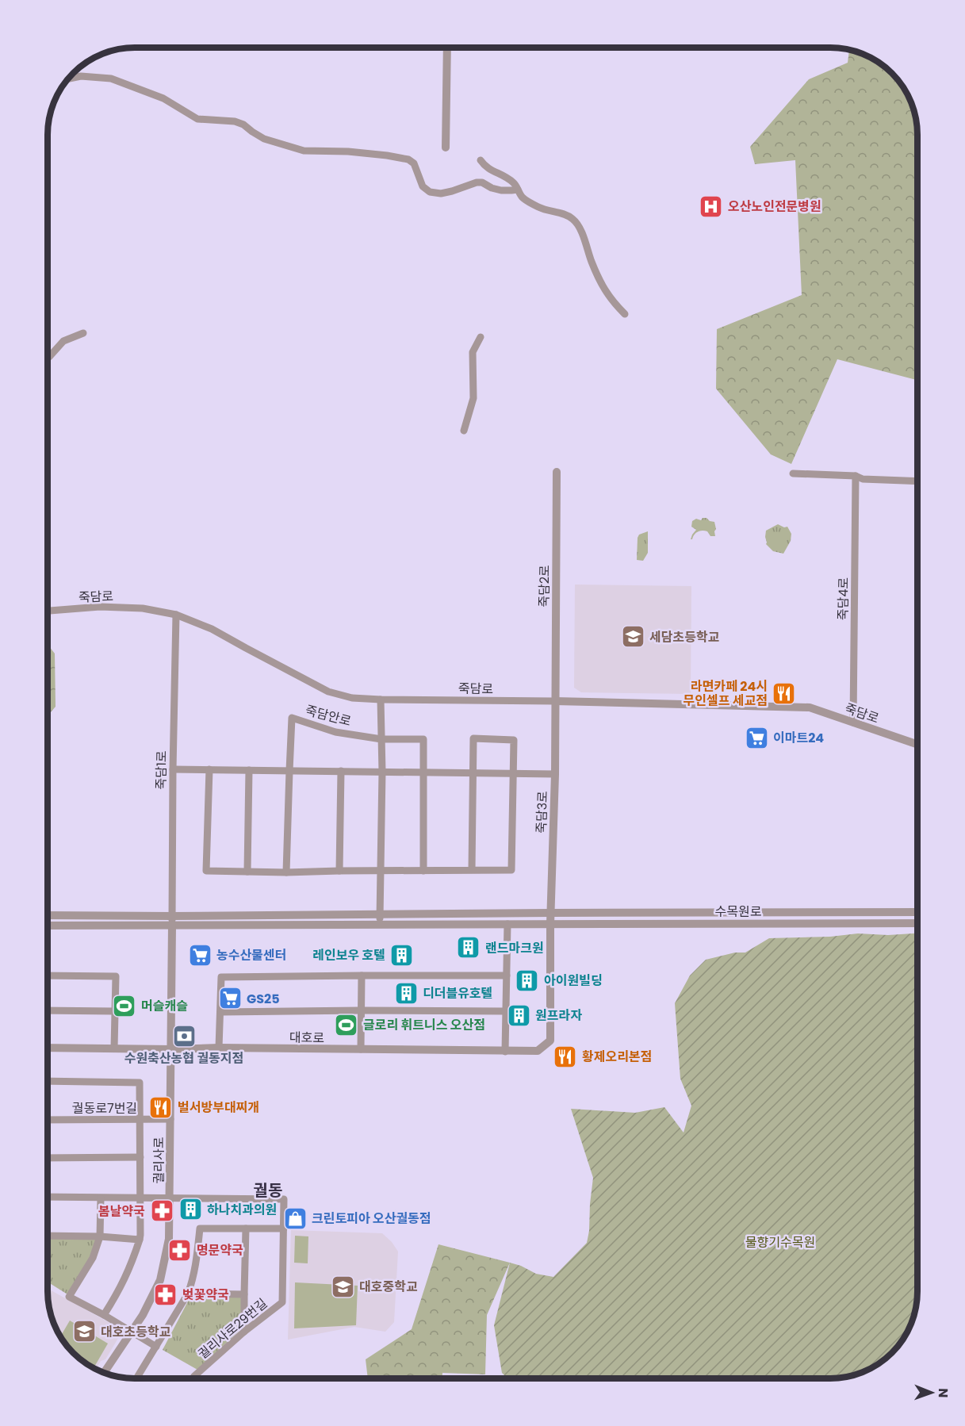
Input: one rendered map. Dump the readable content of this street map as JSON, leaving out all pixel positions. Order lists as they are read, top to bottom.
{
  "streets": {
    "street": [
      "죽담2로",
      "죽담로",
      "죽담4로",
      "죽담안로",
      "죽담1로",
      "죽담3로",
      "수목원로",
      "대호로",
      "궐동로7번길",
      "궐리사로",
      "궐리사로29번길"
    ]
  },
  "crossings": [
    ["죽담2로", "죽담로"],
    ["죽담2로", "죽담3로"],
    ["죽담로", "죽담4로"],
    ["죽담로", "죽담1로"],
    ["죽담로", "죽담3로"],
    ["죽담1로", "수목원로"],
    ["죽담1로", "궐리사로"],
    ["죽담3로", "수목원로"],
    ["죽담3로", "대호로"],
    ["수목원로", "대호로"],
    ["수목원로", "궐리사로"],
    ["대호로", "궐리사로"],
    ["궐동로7번길", "궐리사로"],
    ["궐리사로", "궐리사로29번길"]
  ],
  "districts": ["궐동"],
  "parks": ["물향기수목원"],
  "places": {
    "hospital": ["오산노인전문병원"],
    "school or university": ["세담초등학교", "대호중학교", "대호초등학교"],
    "restaurant": ["라면카페 24시 무인셀프 세교점", "황제오리본점", "벌서방부대찌개"],
    "supermarket": ["이마트24", "농수산물센터", "GS25"],
    "building": [
      "랜드마크원",
      "레인보우 호텔",
      "아이원빌딩",
      "디더블유호텔",
      "원프라자",
      "하나치과의원"
    ],
    "sports": ["머슬캐슬", "글로리 휘트니스 오산점"],
    "bank": ["수원축산농협 궐동지점"],
    "pharmacy": ["봄날약국", "명문약국", "벚꽃약국"],
    "shop": ["크린토피아 오산궐동점"]
  },
  "north": "right"
}
